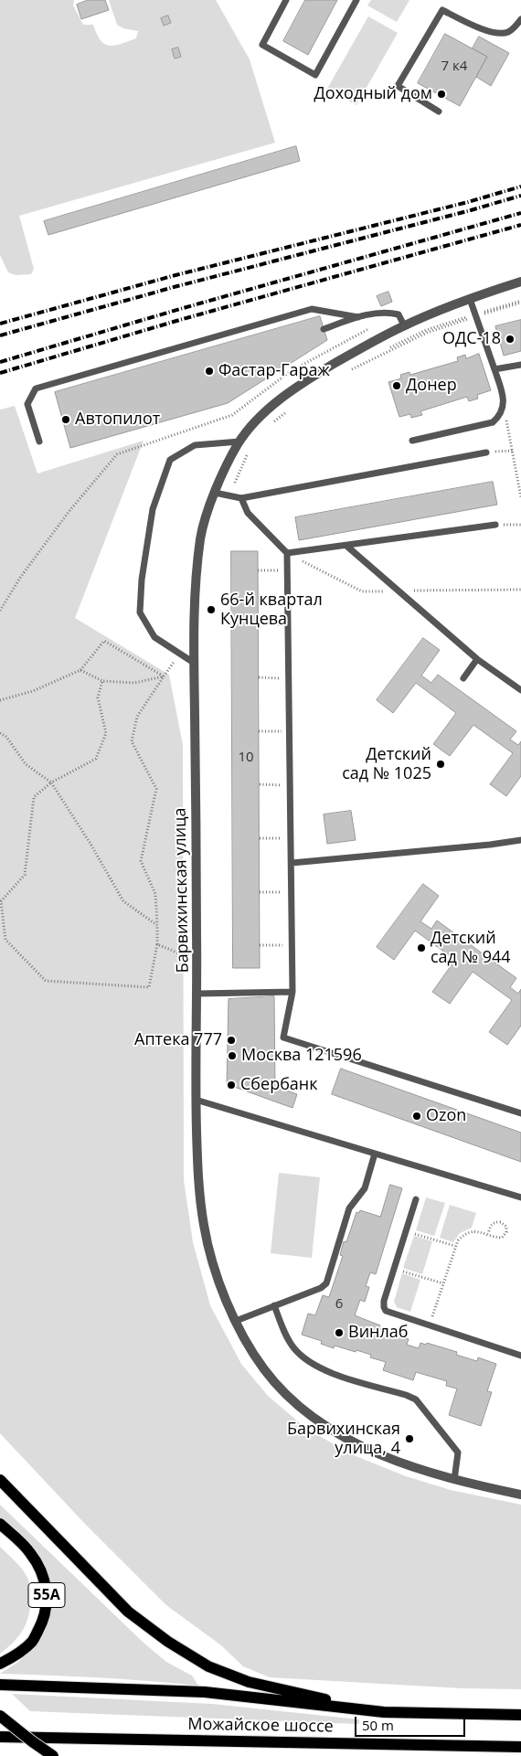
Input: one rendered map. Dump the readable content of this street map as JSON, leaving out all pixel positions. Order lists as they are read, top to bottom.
{
  "streets": {
    "main road": ["55А", "Можайское шоссе"],
    "street": ["Барвихинская улица"]
  },
  "places": [
    "Доходный дом",
    "ОДС-18",
    "Фастар-Гараж",
    "Донер",
    "Автопилот",
    "66-й квартал Кунцева",
    "Детский сад № 1025",
    "Детский сад № 944",
    "Аптека 777",
    "Москва 121596",
    "Сбербанк",
    "Ozon",
    "Винлаб",
    "Барвихинская улица, 4"
  ],
  "house_numbers": ["7 к4", "10", "6"],
  "scale_bar": "50 m"
}
